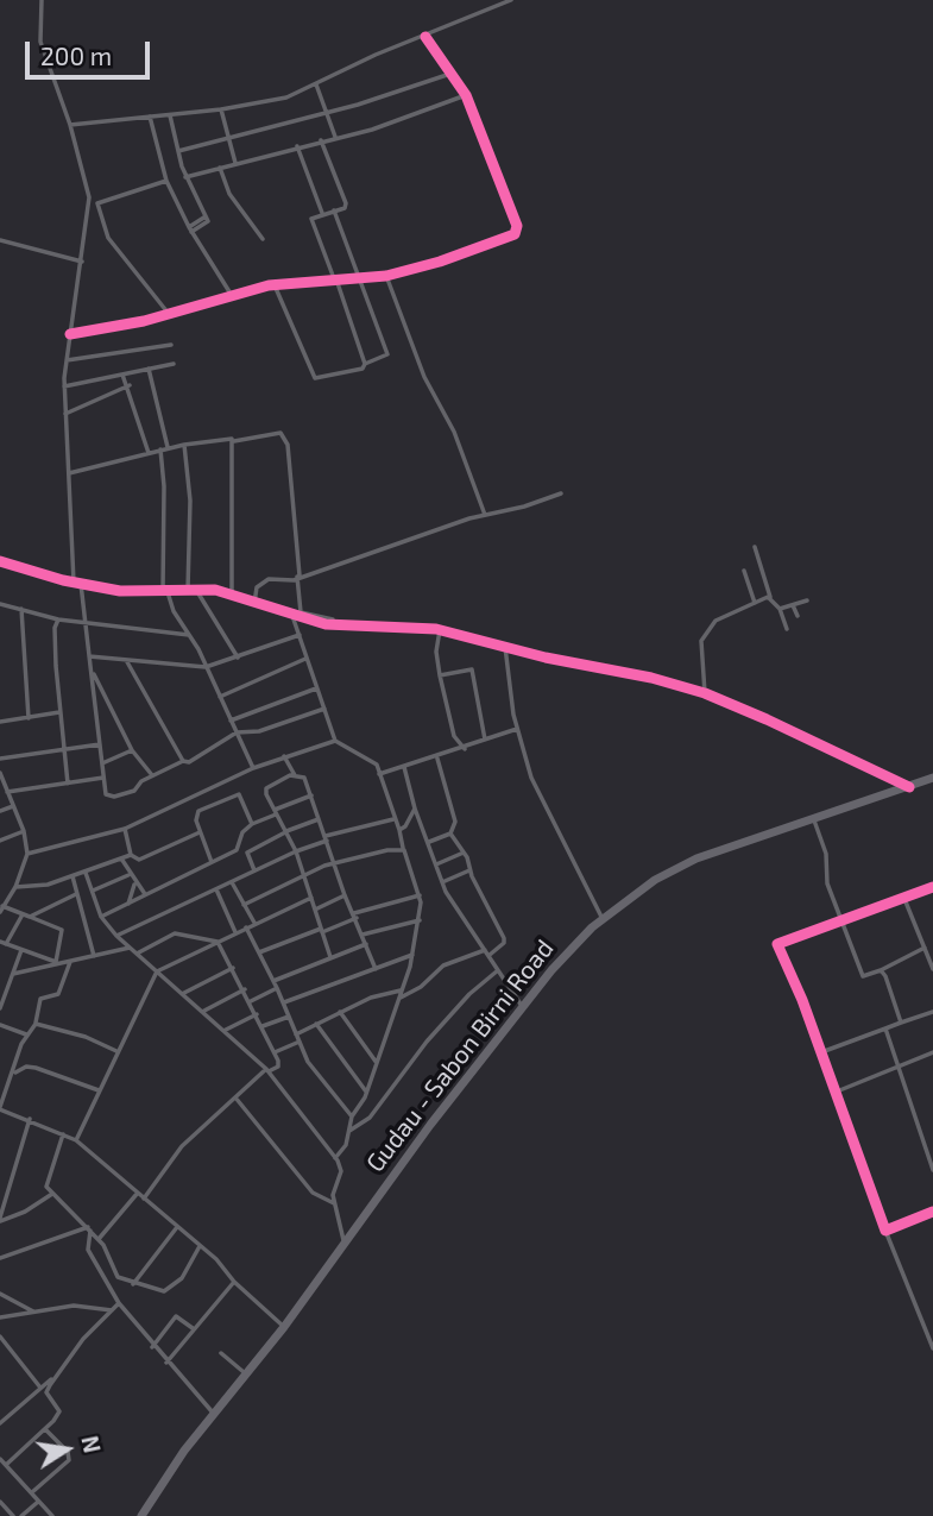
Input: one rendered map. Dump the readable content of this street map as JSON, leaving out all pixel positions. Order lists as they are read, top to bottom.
{
  "streets": {
    "main road": ["Gudau - Sabon Birni Road"]
  },
  "scale_bar": "200 m",
  "north": "right"
}
